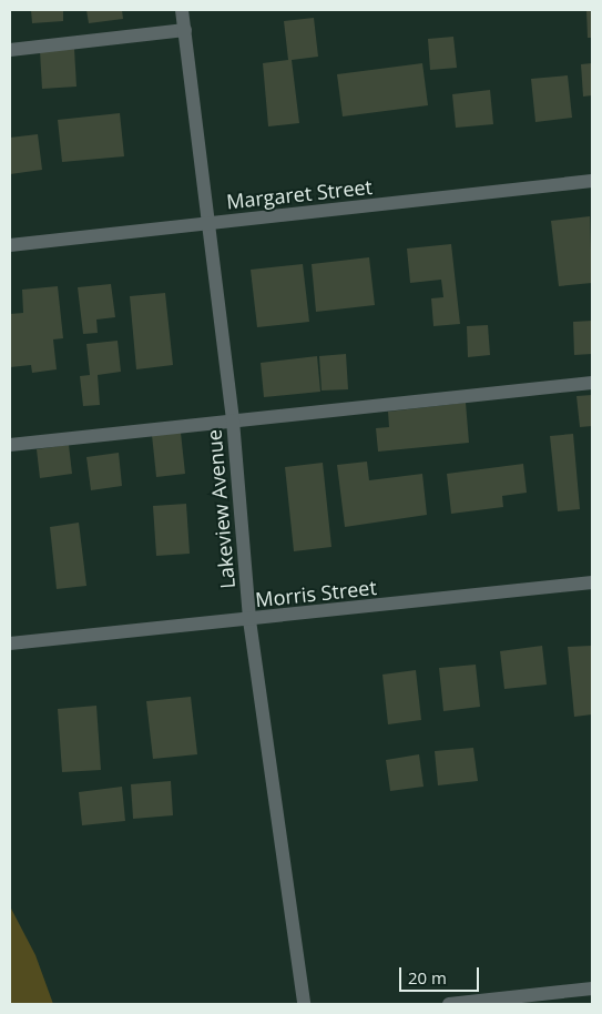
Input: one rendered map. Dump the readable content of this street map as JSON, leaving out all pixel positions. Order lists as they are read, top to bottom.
{
  "streets": {
    "street": ["Margaret Street", "Lakeview Avenue", "Morris Street"]
  },
  "crossings": [
    ["Margaret Street", "Lakeview Avenue"],
    ["Lakeview Avenue", "Morris Street"]
  ],
  "scale_bar": "20 m"
}
